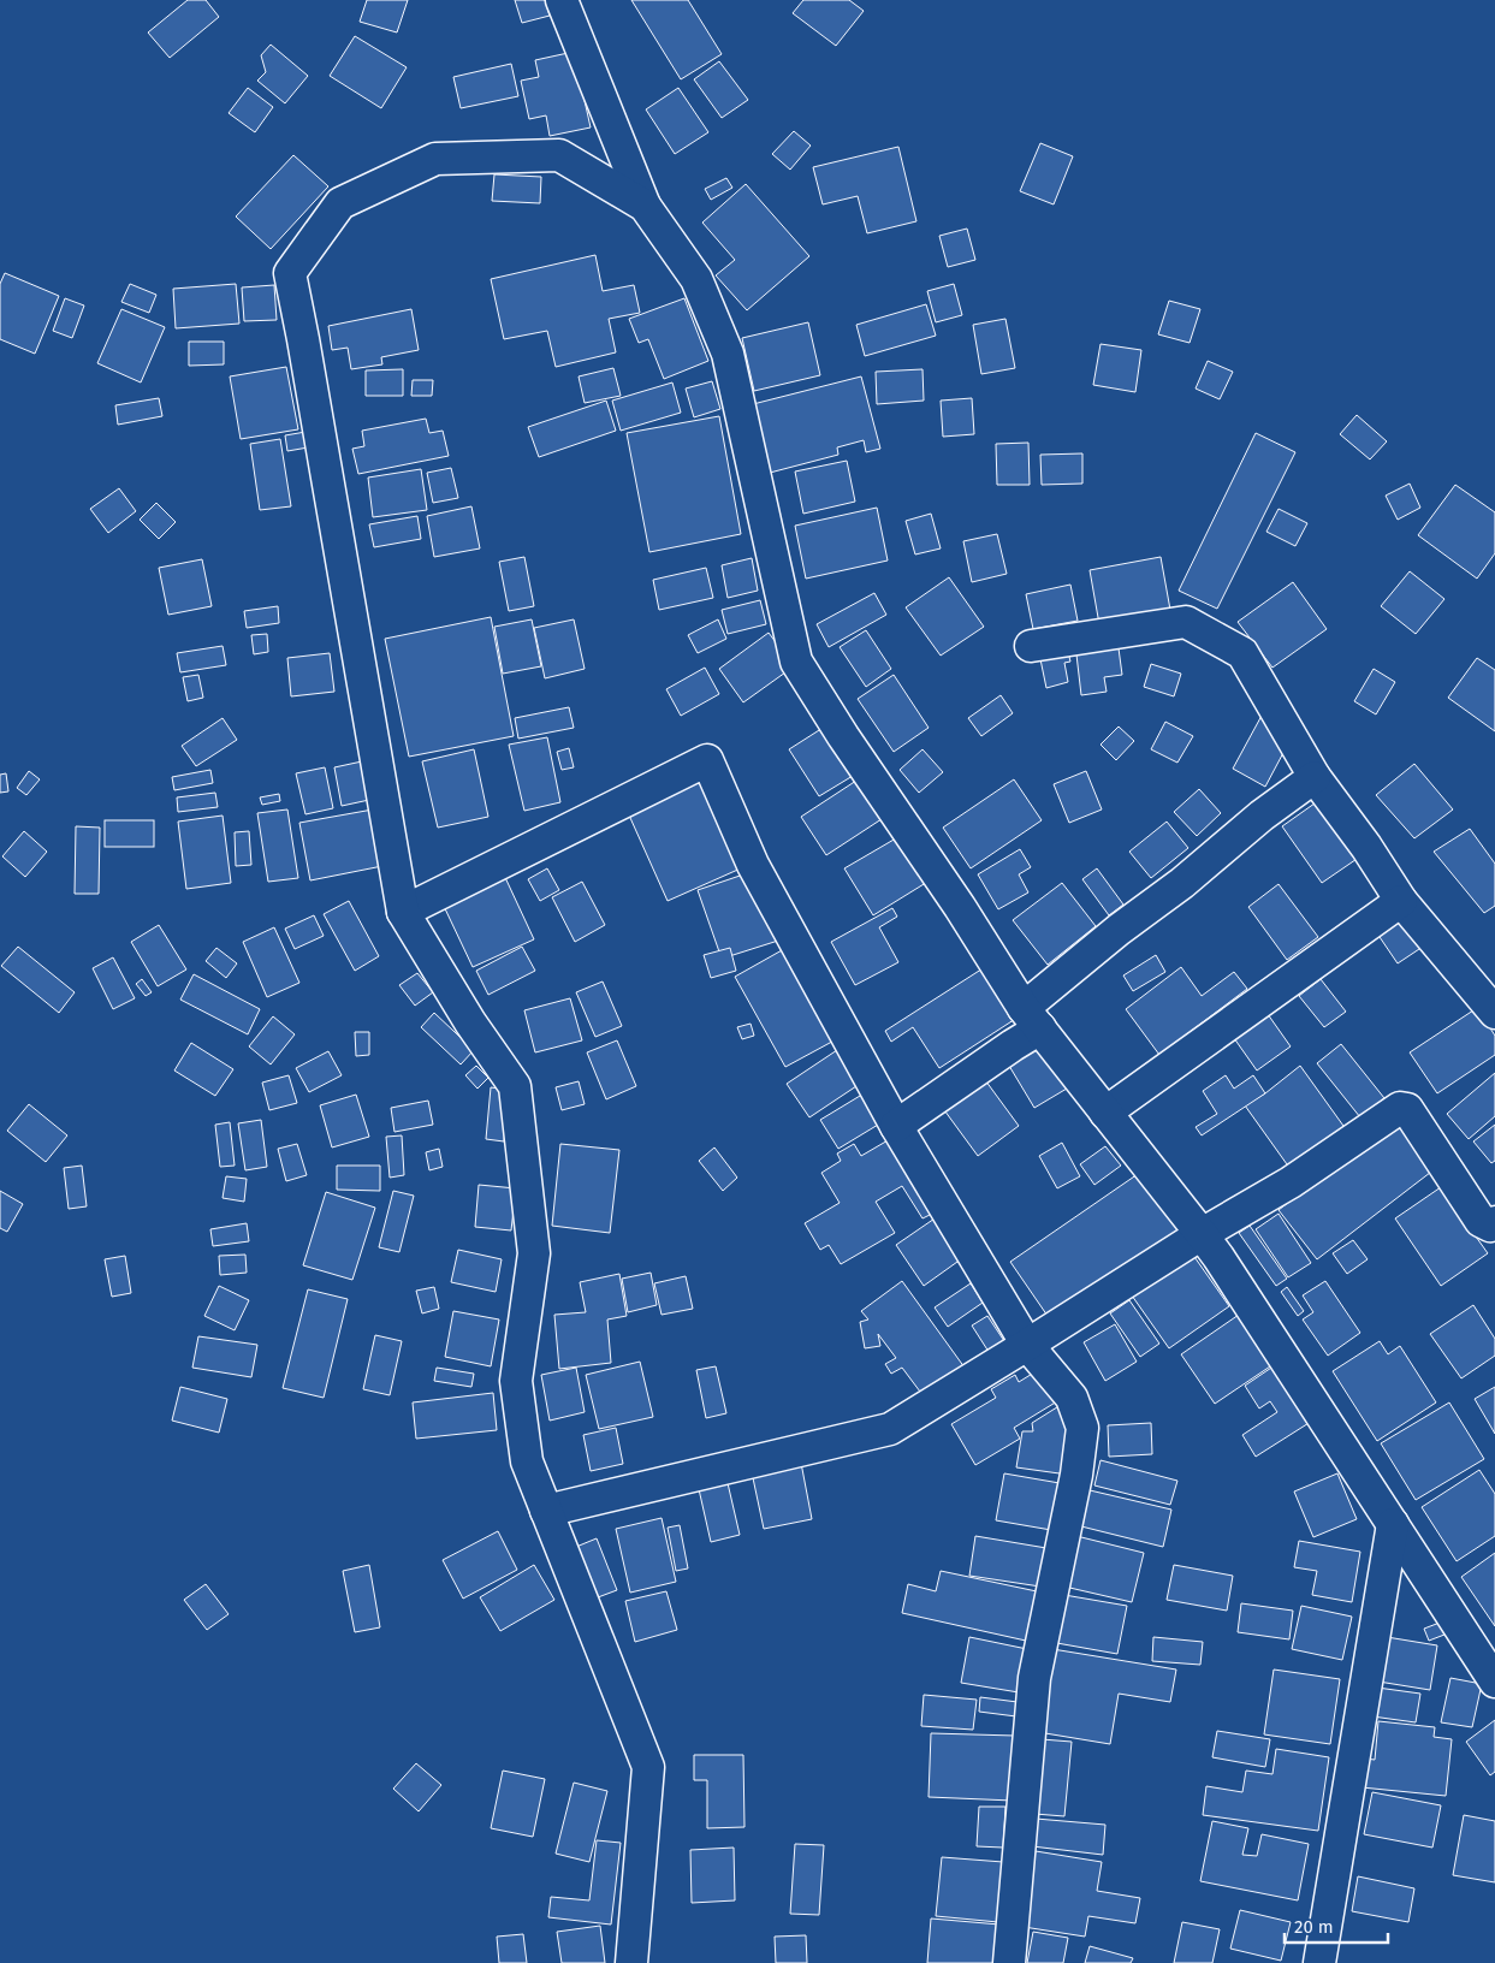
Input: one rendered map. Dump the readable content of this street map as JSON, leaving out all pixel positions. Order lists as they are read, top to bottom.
{
  "scale_bar": "20 m"
}
